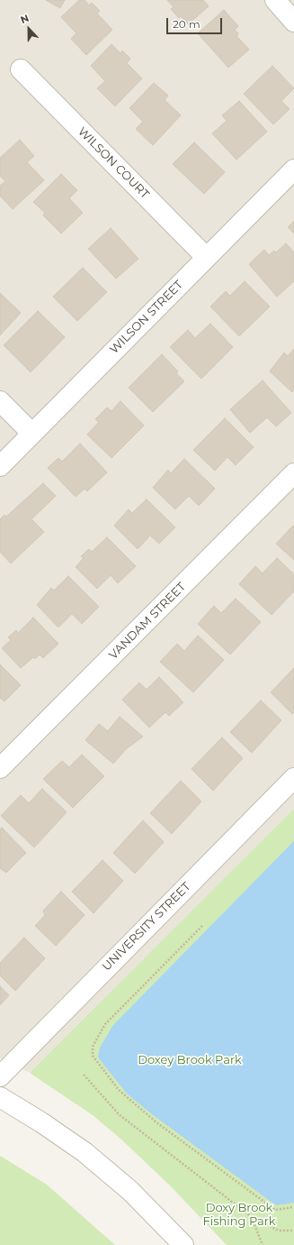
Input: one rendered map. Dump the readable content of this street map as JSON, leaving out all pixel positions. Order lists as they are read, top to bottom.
{
  "streets": {
    "street": [
      "WILSON COURT",
      "WILSON STREET",
      "VANDAM STREET",
      "UNIVERSITY STREET"
    ]
  },
  "crossings": [
    ["WILSON COURT", "WILSON STREET"]
  ],
  "parks": ["Doxey Brook Park", "Doxy Brook Fishing Park"],
  "scale_bar": "20 m",
  "north": "top"
}
